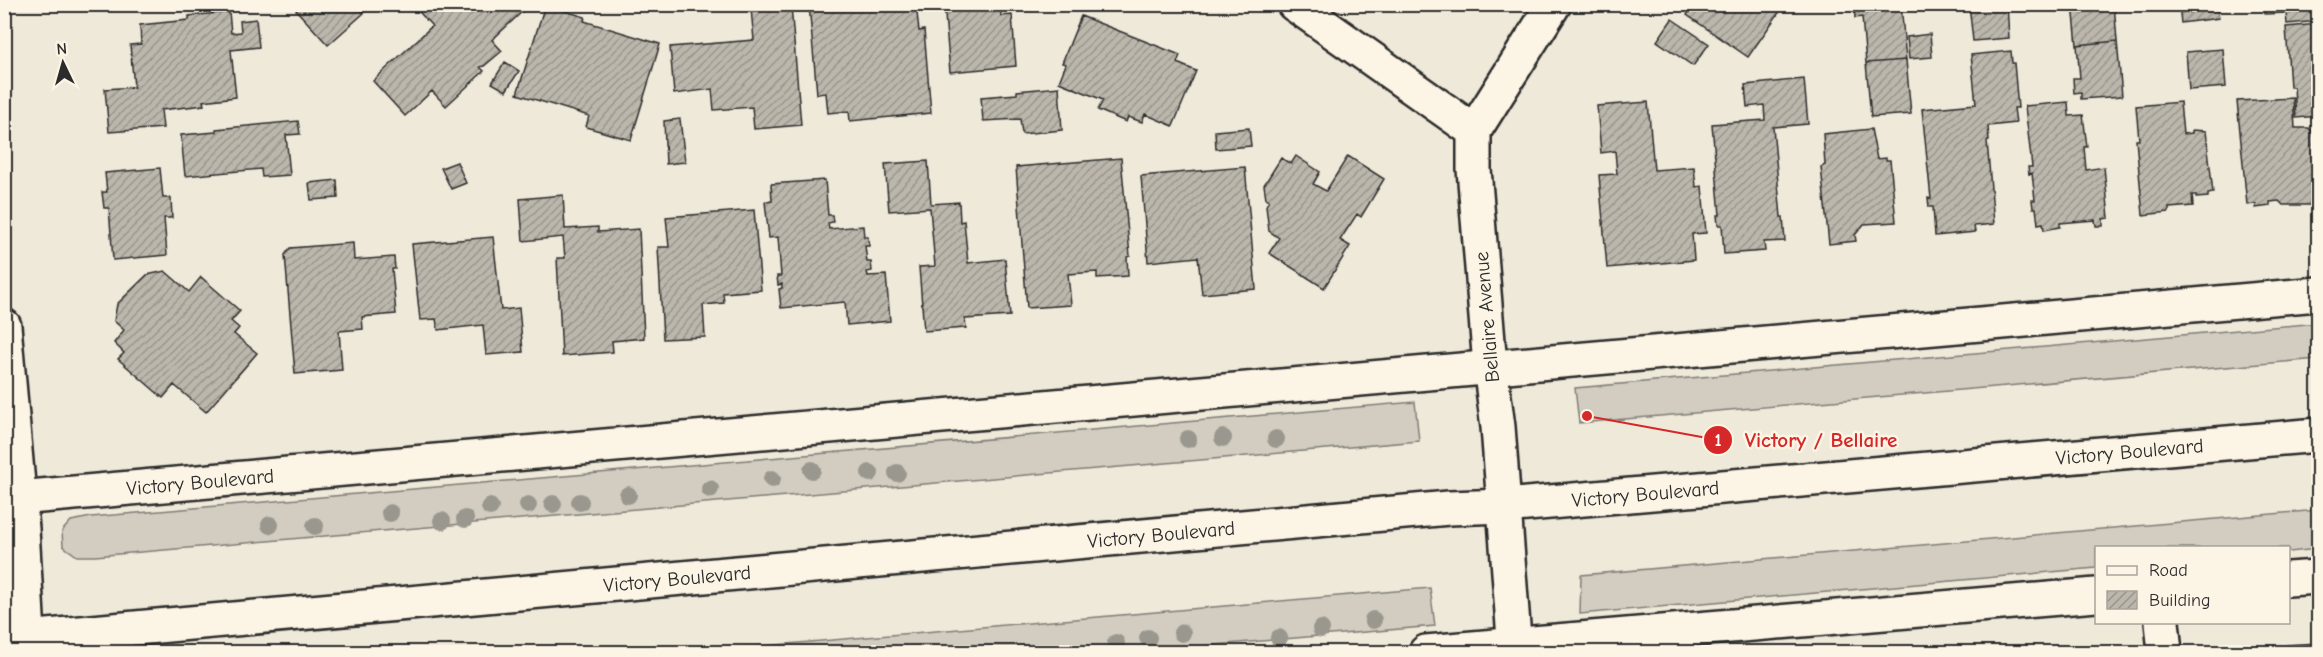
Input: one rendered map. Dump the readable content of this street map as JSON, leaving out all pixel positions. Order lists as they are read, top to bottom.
{
  "streets": {
    "street": ["Bellaire Avenue", "Victory Boulevard"]
  },
  "crossings": [
    ["Bellaire Avenue", "Victory Boulevard"]
  ],
  "places": ["Victory / Bellaire"],
  "legend": ["Road", "Building"],
  "north": "top"
}
